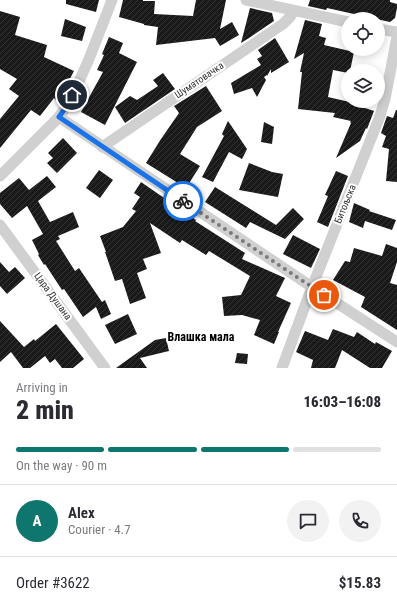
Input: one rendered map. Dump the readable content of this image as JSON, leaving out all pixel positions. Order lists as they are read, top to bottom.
{
  "streets": {
    "street": ["Шуматовачка", "Битољска", "Цара Душана"]
  },
  "districts": ["Влашка мала"],
  "page": {
    "heading": ["2 min", "Arriving in", "16:03–16:08"],
    "panel": [
      "Alex",
      "Courier · 4.7",
      "Order #3622",
      "$15.83"
    ],
    "bar": "On the way · 90 m",
    "round": "A"
  }
}
